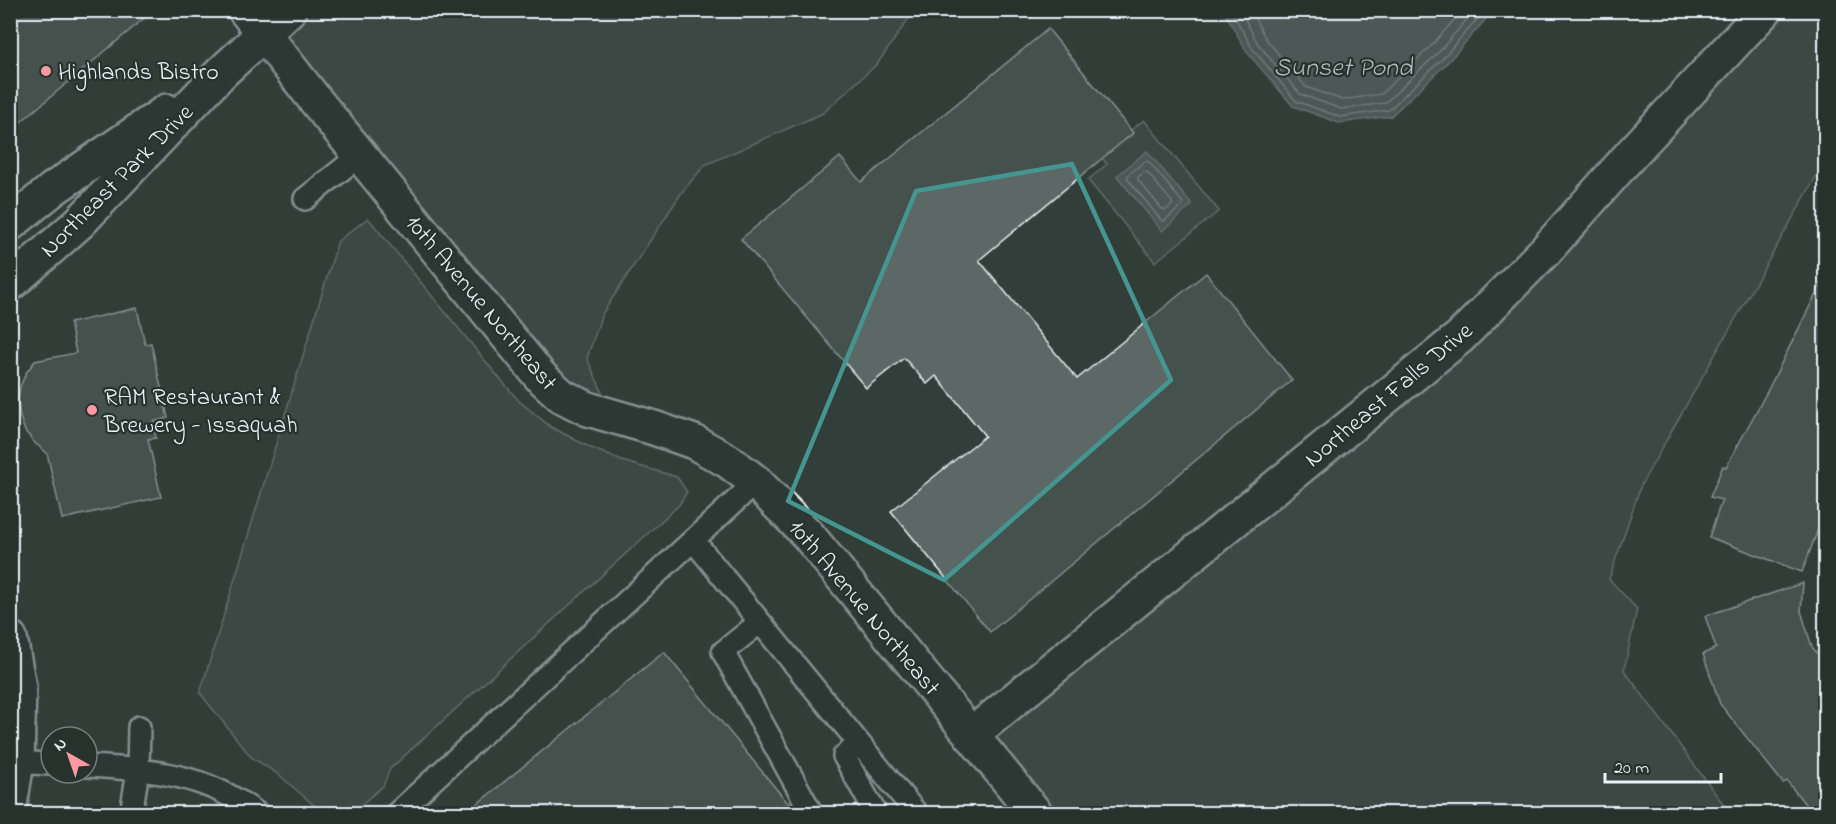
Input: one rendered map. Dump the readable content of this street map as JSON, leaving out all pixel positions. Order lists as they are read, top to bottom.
{
  "streets": {
    "street": ["Northeast Park Drive", "10th Avenue Northeast", "Northeast Falls Drive"]
  },
  "crossings": [
    ["Northeast Park Drive", "10th Avenue Northeast"],
    ["10th Avenue Northeast", "Northeast Falls Drive"]
  ],
  "water": ["Sunset Pond"],
  "places": ["Highlands Bistro", "RAM Restaurant & Brewery - Issaquah"],
  "scale_bar": "20 m",
  "north": "top left"
}
